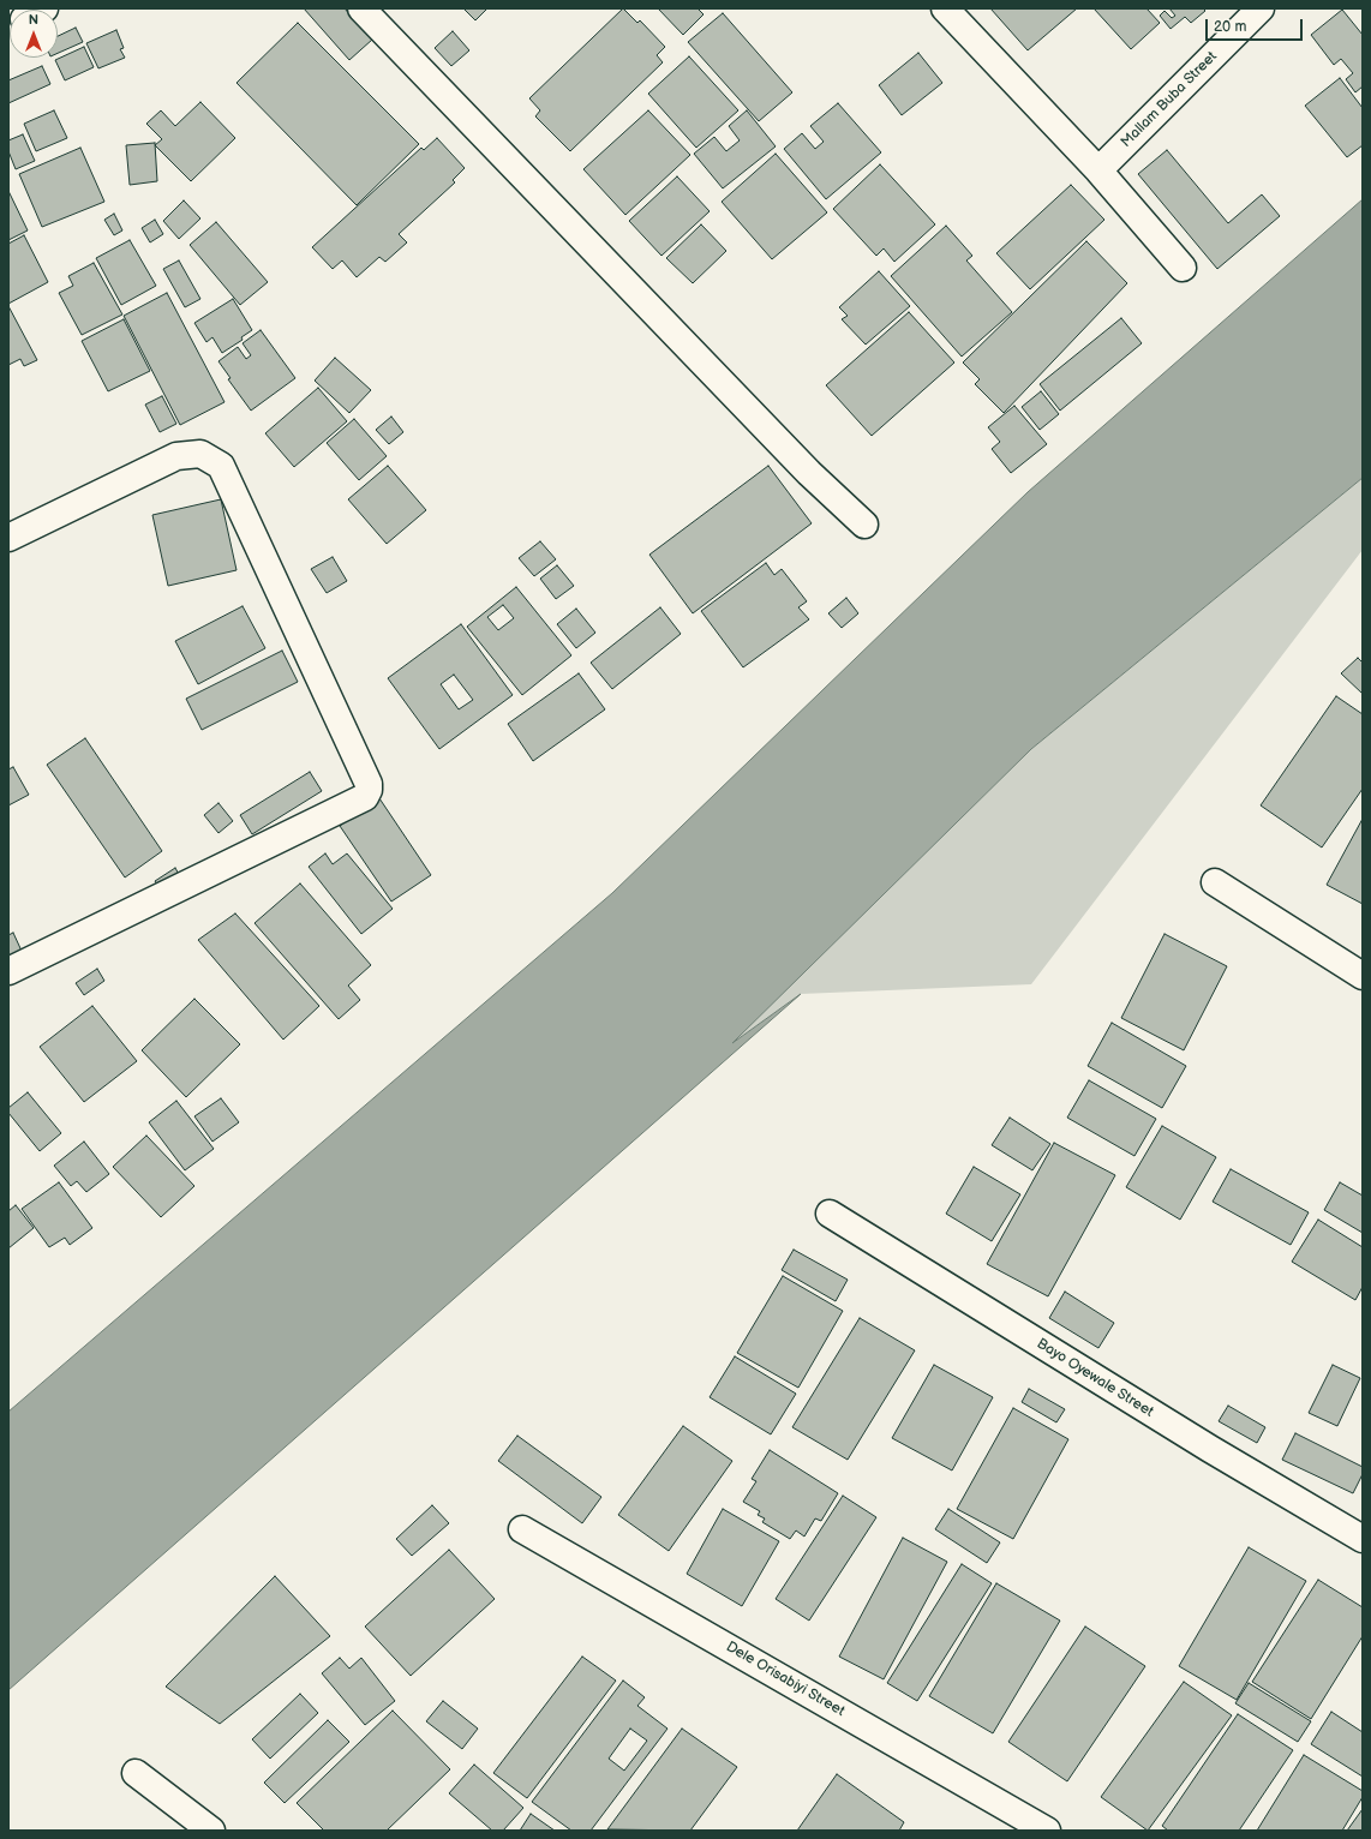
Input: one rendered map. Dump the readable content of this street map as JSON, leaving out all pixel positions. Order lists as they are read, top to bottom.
{
  "streets": {
    "street": ["Mallam Buba Street", "Bayo Oyewale Street", "Dele Orisabiyi Street"]
  },
  "scale_bar": "20 m",
  "north": "top"
}
